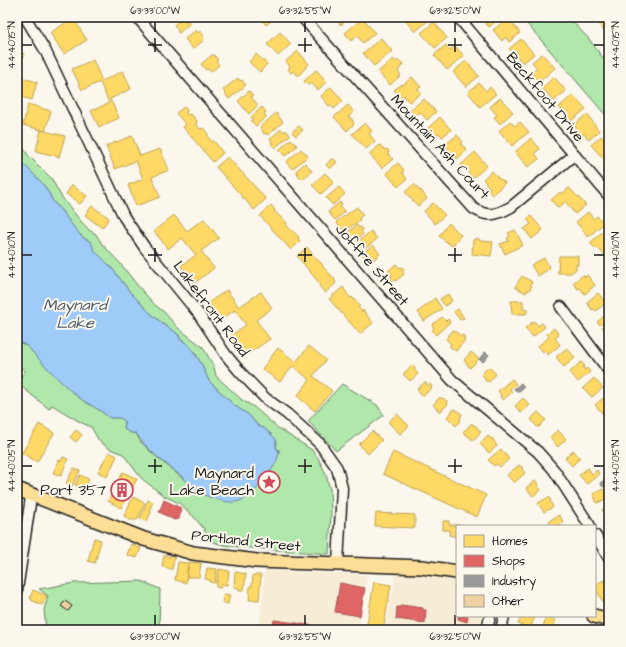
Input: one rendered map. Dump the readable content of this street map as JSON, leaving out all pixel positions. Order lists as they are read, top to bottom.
{
  "streets": {
    "main road": ["Portland Street"],
    "street": [
      "Beckfoot Drive",
      "Mountain Ash Court",
      "Joffre Street",
      "Lakefront Road"
    ]
  },
  "crossings": [
    ["Beckfoot Drive", "Mountain Ash Court"],
    ["Lakefront Road", "Portland Street"]
  ],
  "water": ["Maynard Lake"],
  "places": {
    "place": ["Maynard Lake Beach"],
    "building": ["Port 357"]
  },
  "legend": [
    "Homes",
    "Shops",
    "Industry",
    "Other"
  ],
  "coordinates": [
    "63°33'00\"W",
    "63°32'55\"W",
    "63°32'50\"W",
    "44°40'15\"N",
    "44°40'10\"N",
    "44°40'05\"N"
  ]
}
